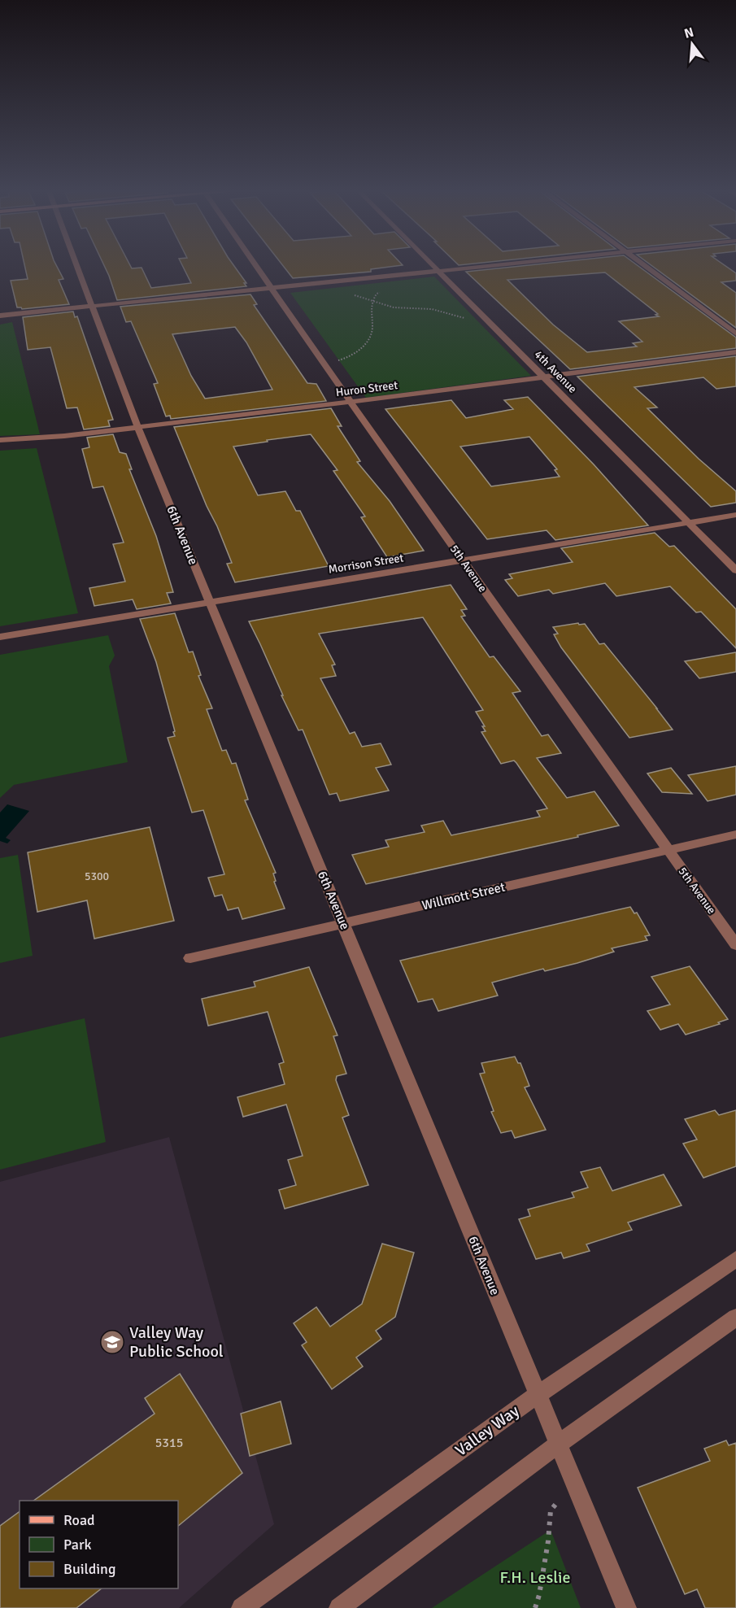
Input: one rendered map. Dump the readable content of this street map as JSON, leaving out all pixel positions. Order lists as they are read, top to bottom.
{
  "streets": {
    "street": [
      "4th Avenue",
      "Huron Street",
      "6th Avenue",
      "Morrison Street",
      "5th Avenue",
      "Willmott Street",
      "Valley Way"
    ]
  },
  "crossings": [
    ["4th Avenue", "Huron Street"],
    ["4th Avenue", "Morrison Street"],
    ["Huron Street", "6th Avenue"],
    ["Huron Street", "5th Avenue"],
    ["6th Avenue", "Morrison Street"],
    ["6th Avenue", "Willmott Street"],
    ["6th Avenue", "Valley Way"],
    ["Morrison Street", "5th Avenue"],
    ["5th Avenue", "Willmott Street"]
  ],
  "parks": ["F.H. Leslie"],
  "places": {
    "school or university": ["Valley Way Public School"]
  },
  "house_numbers": ["5300", "5315"],
  "legend": ["Road", "Park", "Building"],
  "north": "top"
}
